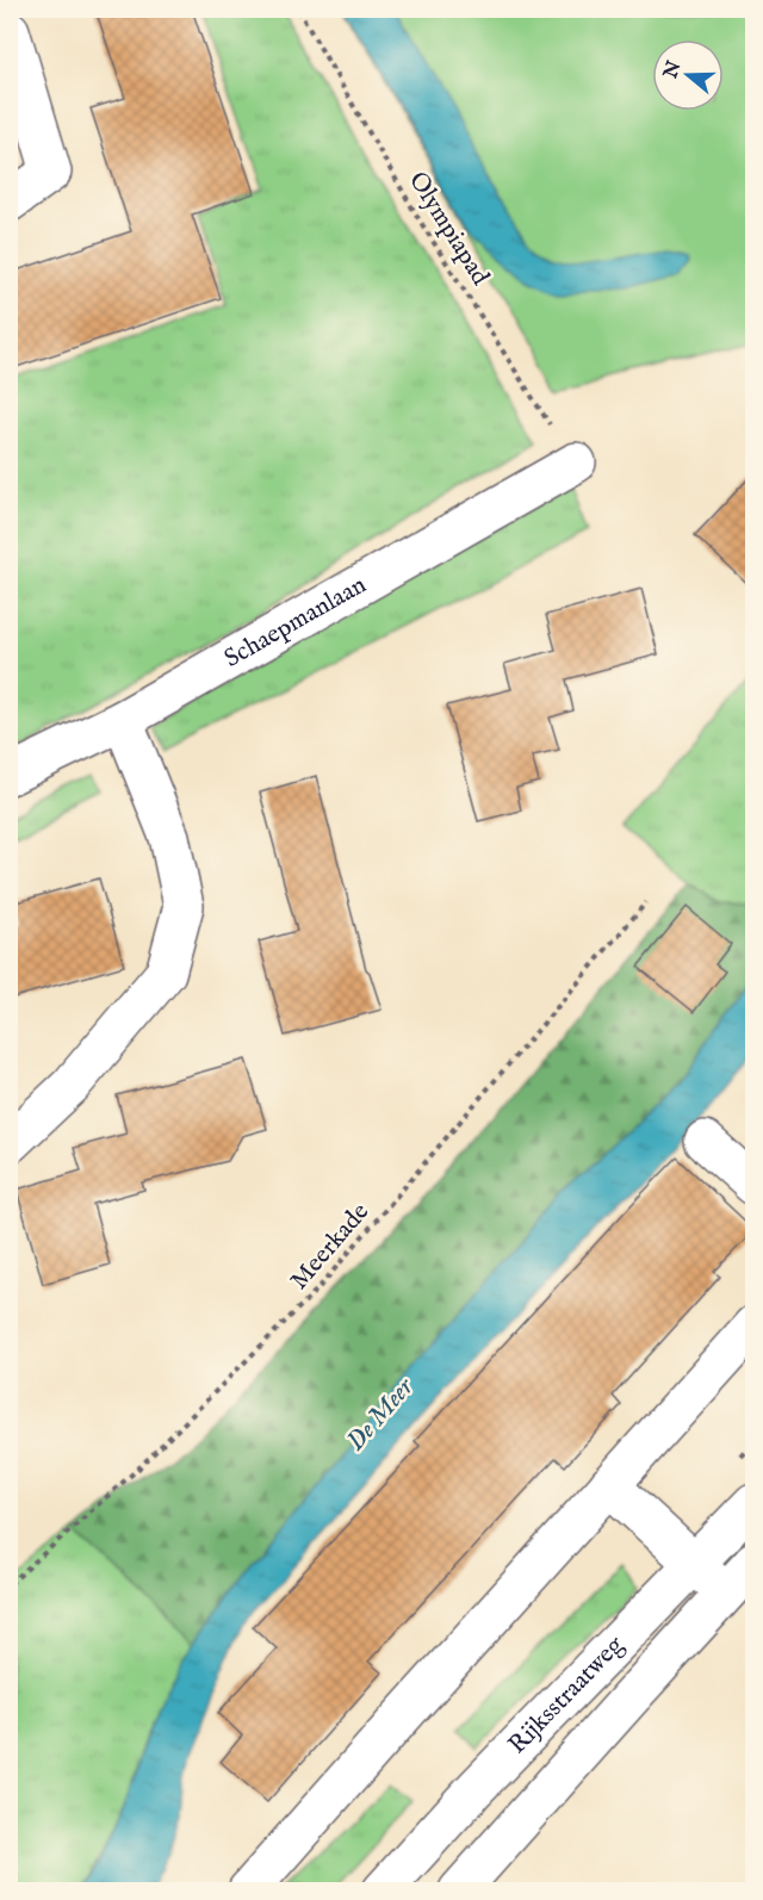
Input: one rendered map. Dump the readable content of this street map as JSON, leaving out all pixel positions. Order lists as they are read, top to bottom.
{
  "streets": {
    "street": ["Schaepmanlaan", "Rijksstraatweg"],
    "path": ["Olympiapad", "Meerkade"]
  },
  "crossings": [
    ["Olympiapad", "Schaepmanlaan"]
  ],
  "water": ["De Meer"],
  "north": "left"
}
